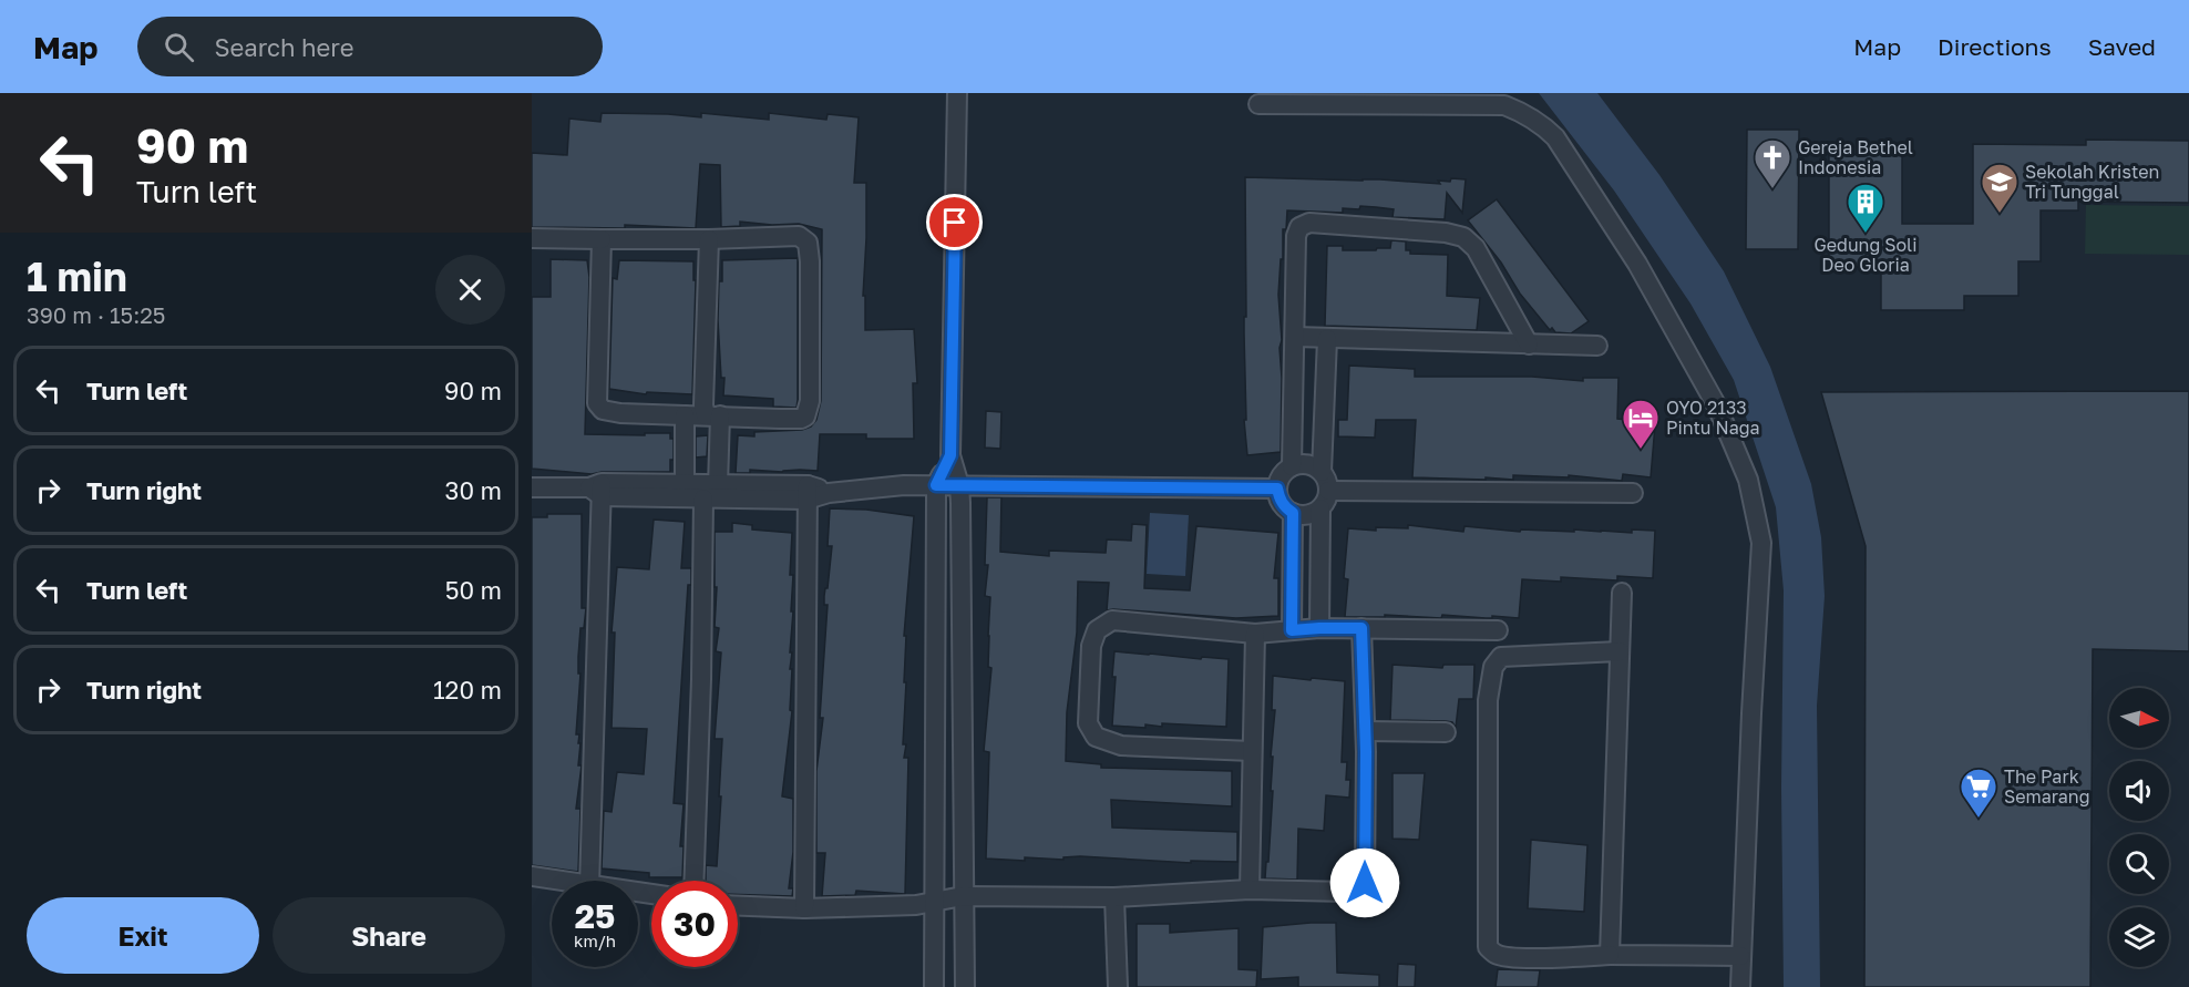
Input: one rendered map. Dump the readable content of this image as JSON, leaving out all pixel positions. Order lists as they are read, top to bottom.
{
  "places": {
    "church": ["Gereja Bethel Indonesia"],
    "school or university": ["Sekolah Kristen Tri Tunggal"],
    "building": ["Gedung Soli Deo Gloria"],
    "hotel": ["OYO 2133 Pintu Naga"],
    "supermarket": ["The Park Semarang"]
  },
  "north": "right",
  "page": {
    "header": "Map",
    "search": "Search here",
    "nav": ["Map", "Directions", "Saved"],
    "turn": ["90 m", "Turn left"],
    "heading": ["1 min", "390 m · 15:25"],
    "list": [
      {
        "name": "Turn left",
        "value": "90 m"
      },
      {
        "name": "Turn right",
        "value": "30 m"
      },
      {
        "name": "Turn left",
        "value": "50 m"
      },
      {
        "name": "Turn right",
        "value": "120 m"
      }
    ],
    "speed": "25 km/h",
    "limit": "30",
    "buttons": ["Exit", "Share"]
  }
}
